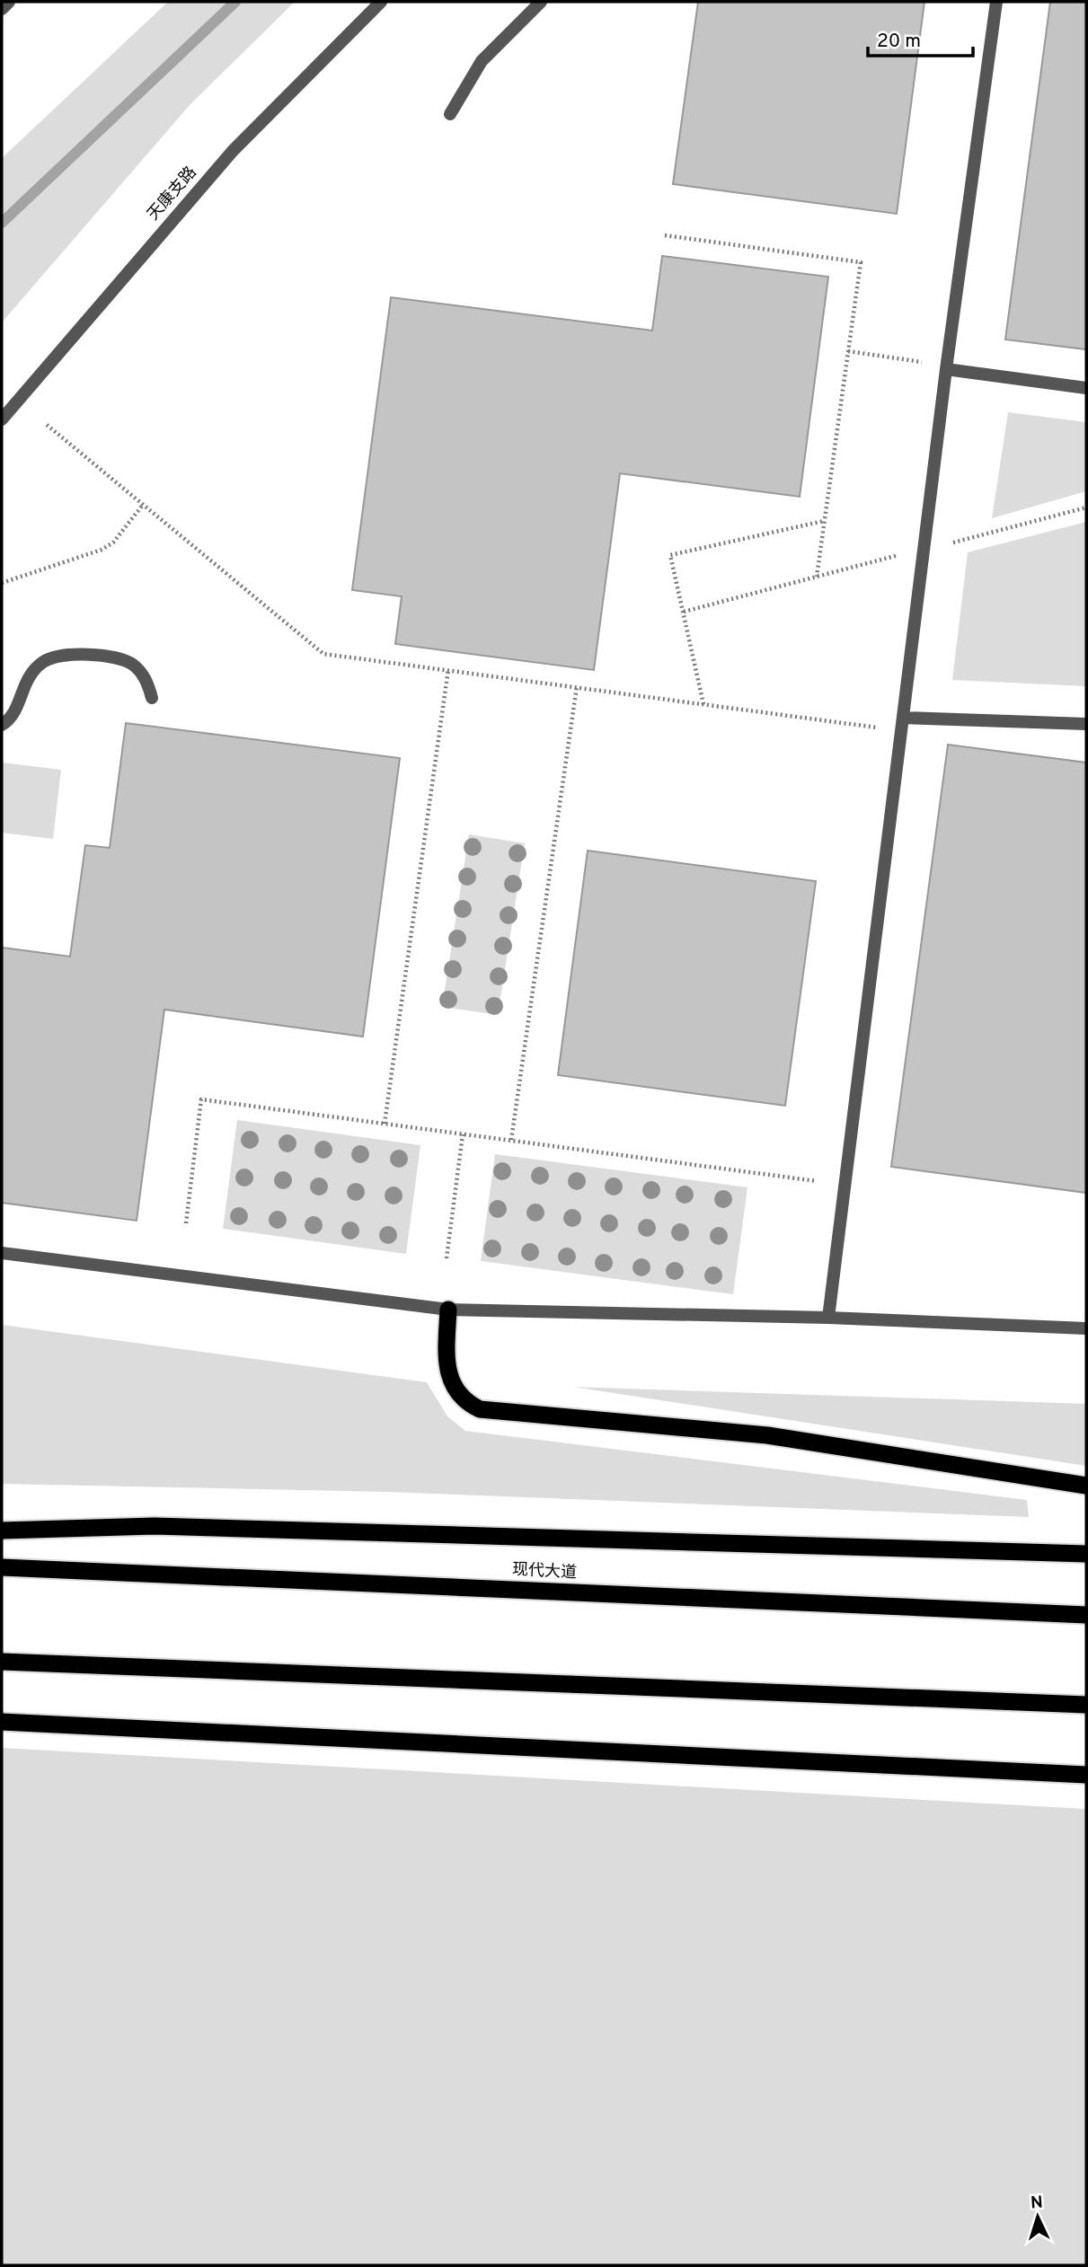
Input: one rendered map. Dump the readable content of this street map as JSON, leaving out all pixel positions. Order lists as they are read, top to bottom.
{
  "streets": {
    "highway": ["现代大道"],
    "street": ["天康支路"]
  },
  "scale_bar": "20 m",
  "north": "top"
}
